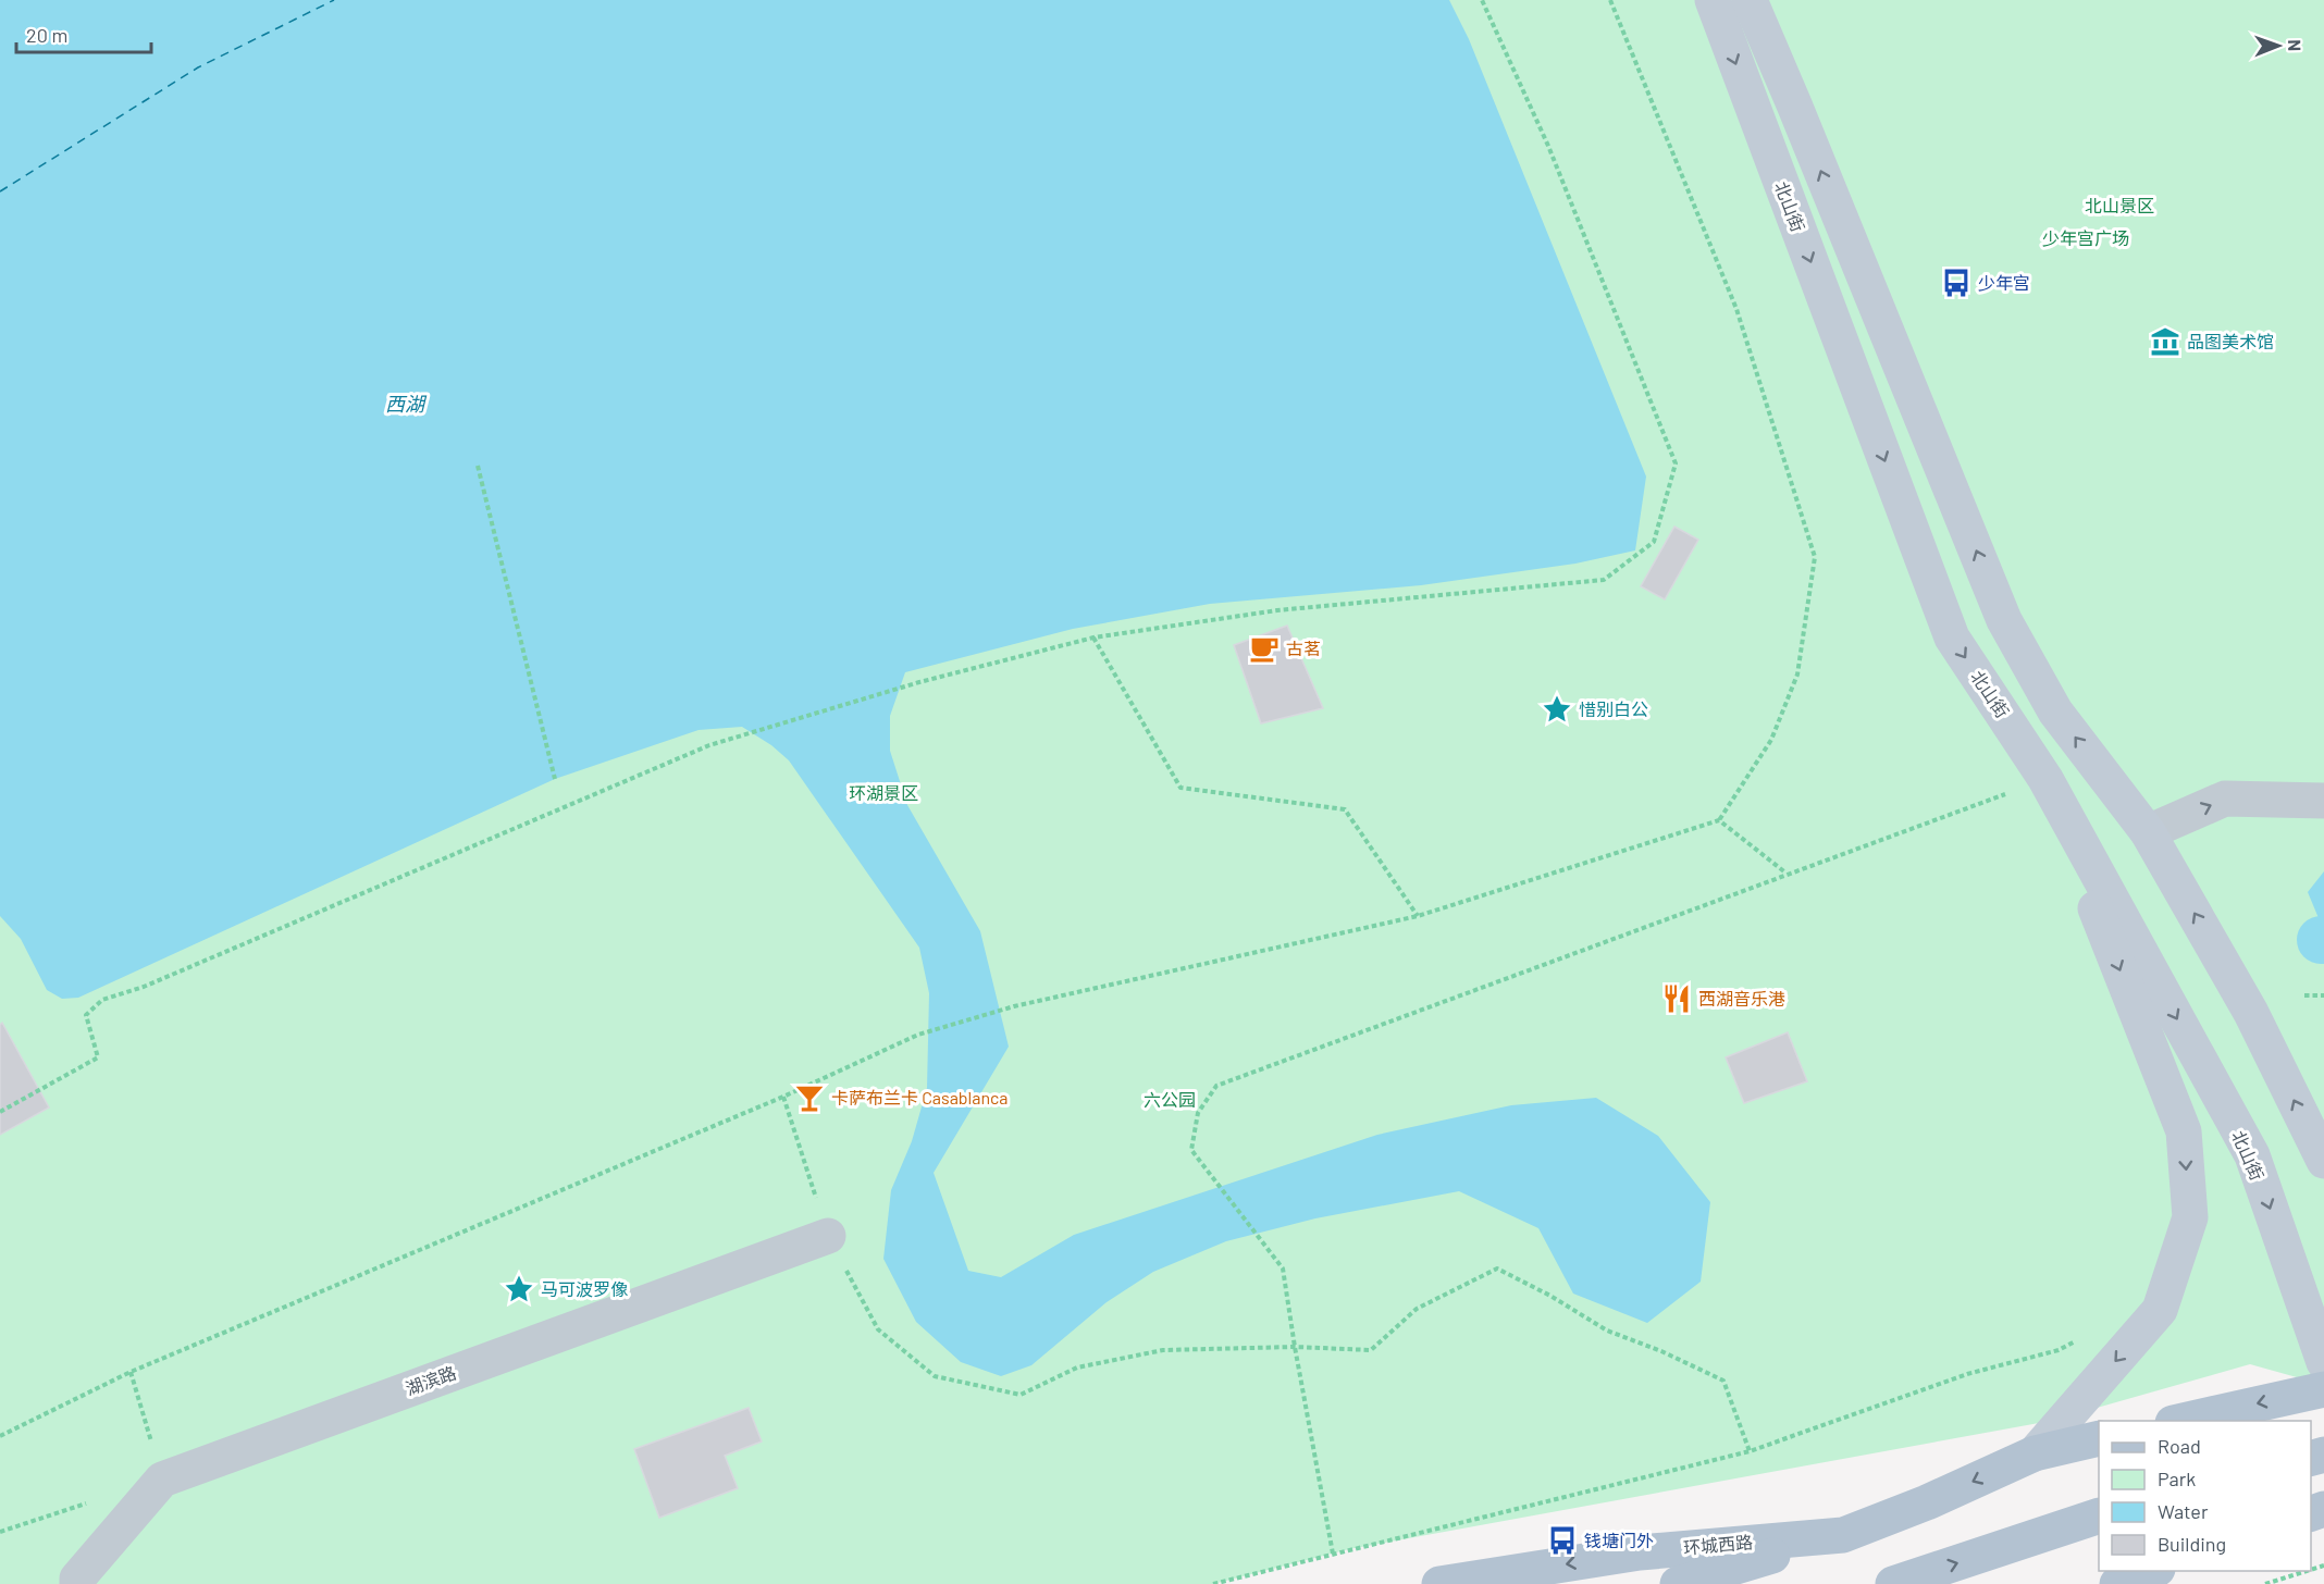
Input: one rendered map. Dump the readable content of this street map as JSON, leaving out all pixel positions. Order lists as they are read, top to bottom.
{
  "streets": {
    "main road": ["北山街", "环城西路"],
    "street": ["湖滨路"]
  },
  "water": ["西湖"],
  "parks": [
    "北山景区",
    "少年宫广场",
    "环湖景区",
    "六公园"
  ],
  "places": {
    "bus stop": ["少年宫", "钱塘门外"],
    "museum": ["品图美术馆"],
    "cafe": ["古茗"],
    "place": ["惜别白公", "马可波罗像"],
    "restaurant": ["西湖音乐港"],
    "bar": ["卡萨布兰卡 Casablanca"]
  },
  "legend": [
    "Road",
    "Park",
    "Water",
    "Building"
  ],
  "scale_bar": "20 m",
  "north": "right"
}
